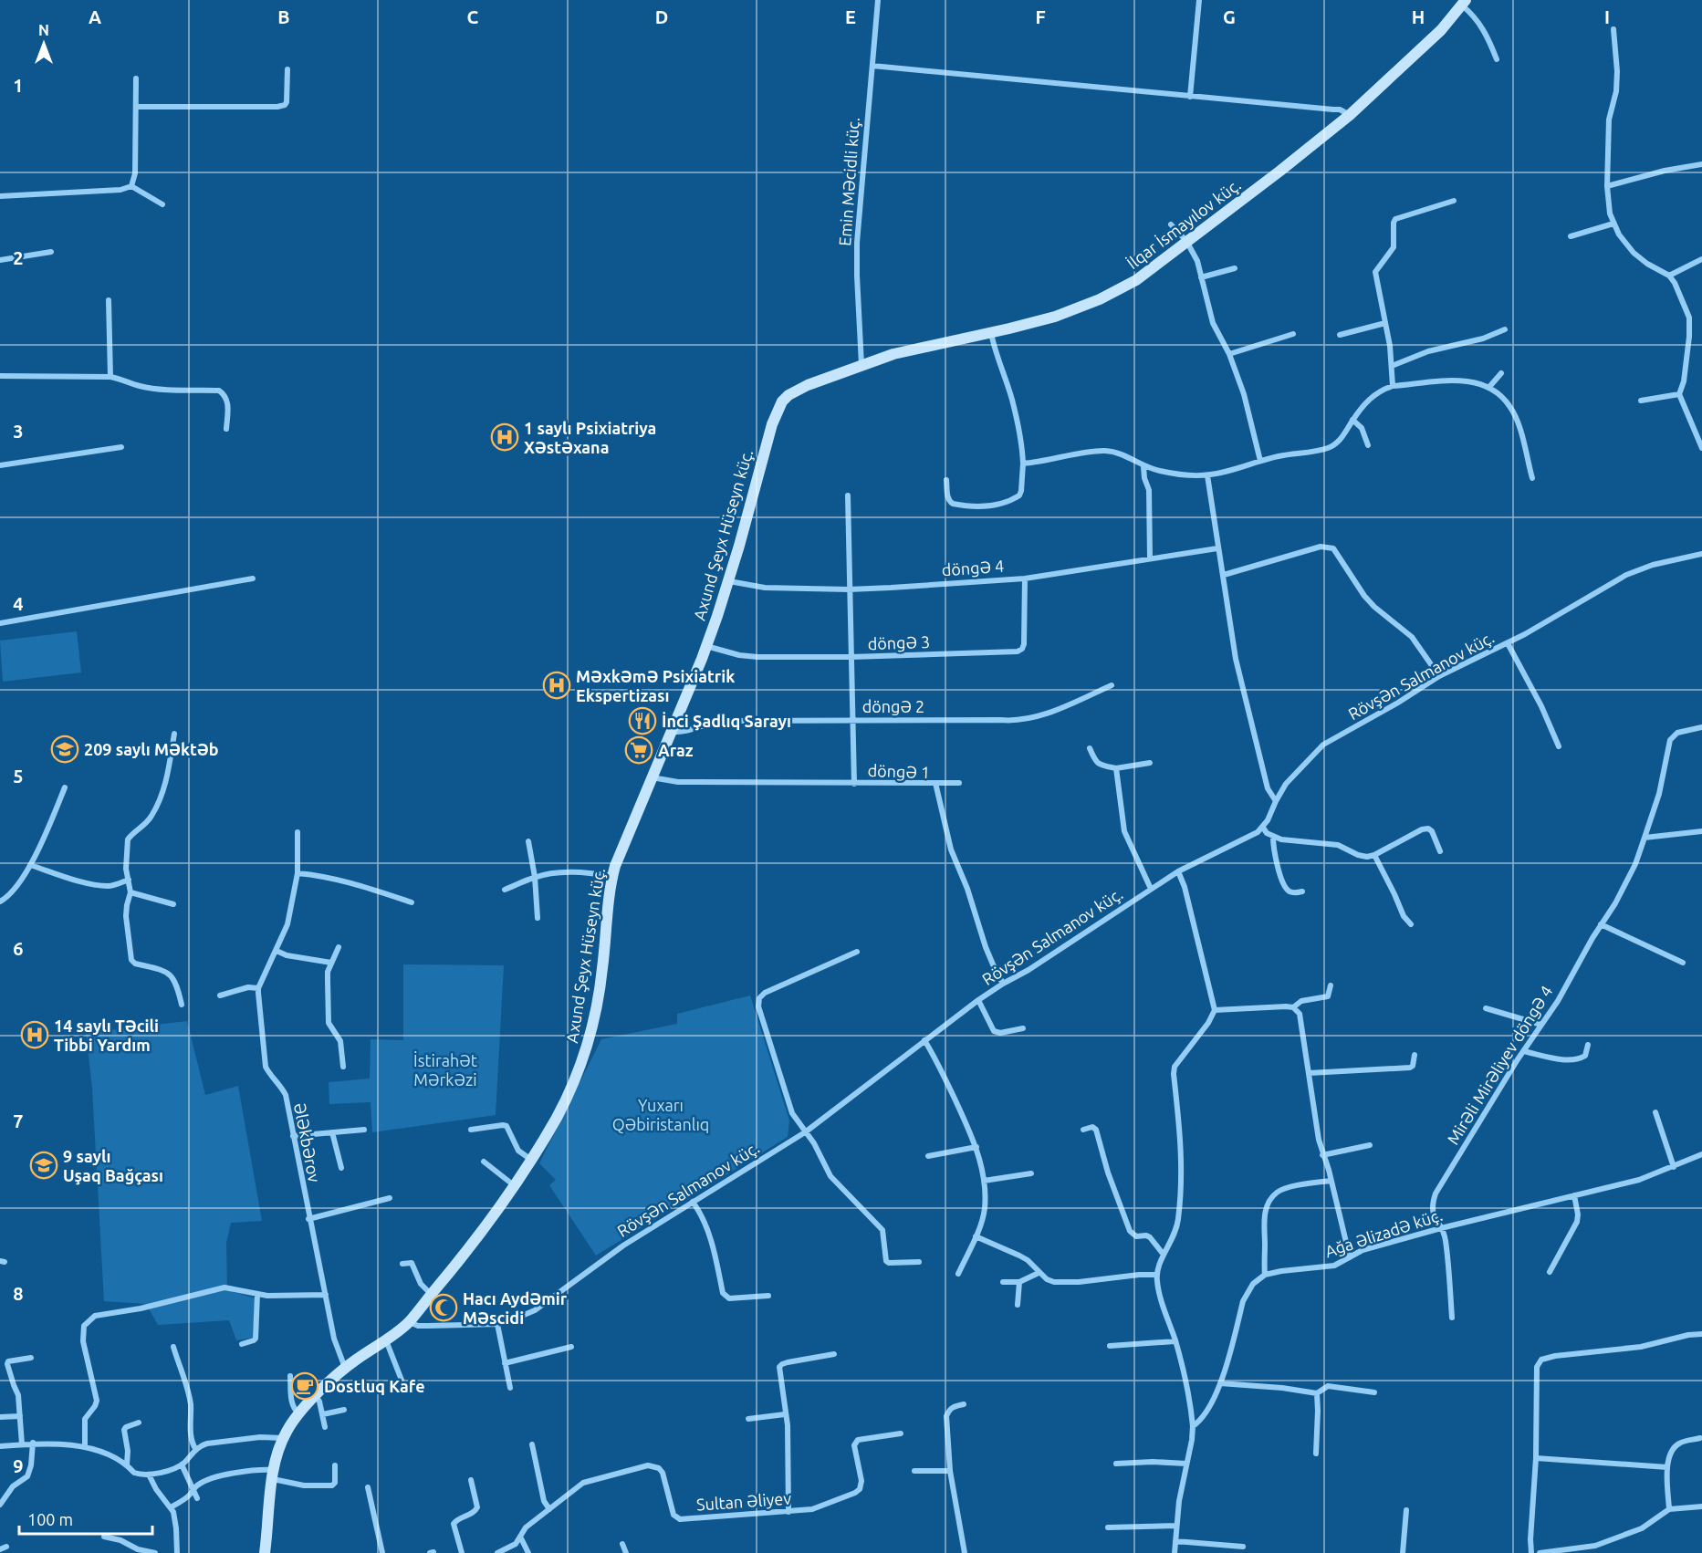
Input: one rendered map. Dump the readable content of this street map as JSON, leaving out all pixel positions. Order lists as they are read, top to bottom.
{
  "streets": {
    "main road": ["İlqar İsmayılov küç.", "Axund Şeyx Hüseyn küç."],
    "street": [
      "Emin Məcidli küç.",
      "döngə 4",
      "döngə 3",
      "Rövşən Salmanov küç.",
      "döngə 2",
      "döngə 1",
      "Mirəli Mirəliyev döngə 4",
      "Ələkbərov",
      "Ağa Əlizadə küç.",
      "Sultan Əliyev"
    ]
  },
  "crossings": [
    ["Emin Məcidli küç.", "İlqar İsmayılov küç."],
    ["Emin Məcidli küç.", "Axund Şeyx Hüseyn küç."],
    ["İlqar İsmayılov küç.", "Axund Şeyx Hüseyn küç."],
    ["Axund Şeyx Hüseyn küç.", "döngə 4"],
    ["Axund Şeyx Hüseyn küç.", "döngə 3"],
    ["Axund Şeyx Hüseyn küç.", "Rövşən Salmanov küç."],
    ["Axund Şeyx Hüseyn küç.", "döngə 2"],
    ["Axund Şeyx Hüseyn küç.", "döngə 1"],
    ["Axund Şeyx Hüseyn küç.", "Ələkbərov"],
    ["döngə 4", "döngə 3"],
    ["Rövşən Salmanov küç.", "döngə 1"],
    ["Mirəli Mirəliyev döngə 4", "Ağa Əlizadə küç."]
  ],
  "parks": ["İstirahət Mərkəzi", "Yuxarı Qəbiristanlıq"],
  "places": {
    "hospital": ["1 saylı Psixiatriya Xəstəxana", "Məxkəmə Psixiatrik Ekspertizası", "14 saylı Təcili Tibbi Yardım"],
    "restaurant": ["İnci Şadlıq Sarayı"],
    "school or university": ["209 saylı Məktəb", "9 saylı Uşaq Bağçası"],
    "supermarket": ["Araz"],
    "mosque": ["Hacı Aydəmir Məscidi"],
    "cafe": ["Dostluq Kafe"]
  },
  "scale_bar": "100 m",
  "north": "top",
  "grid": {
    "columns": [
      "A",
      "B",
      "C",
      "D",
      "E",
      "F",
      "G",
      "H",
      "I"
    ],
    "rows": [
      "1",
      "2",
      "3",
      "4",
      "5",
      "6",
      "7",
      "8",
      "9"
    ]
  }
}
